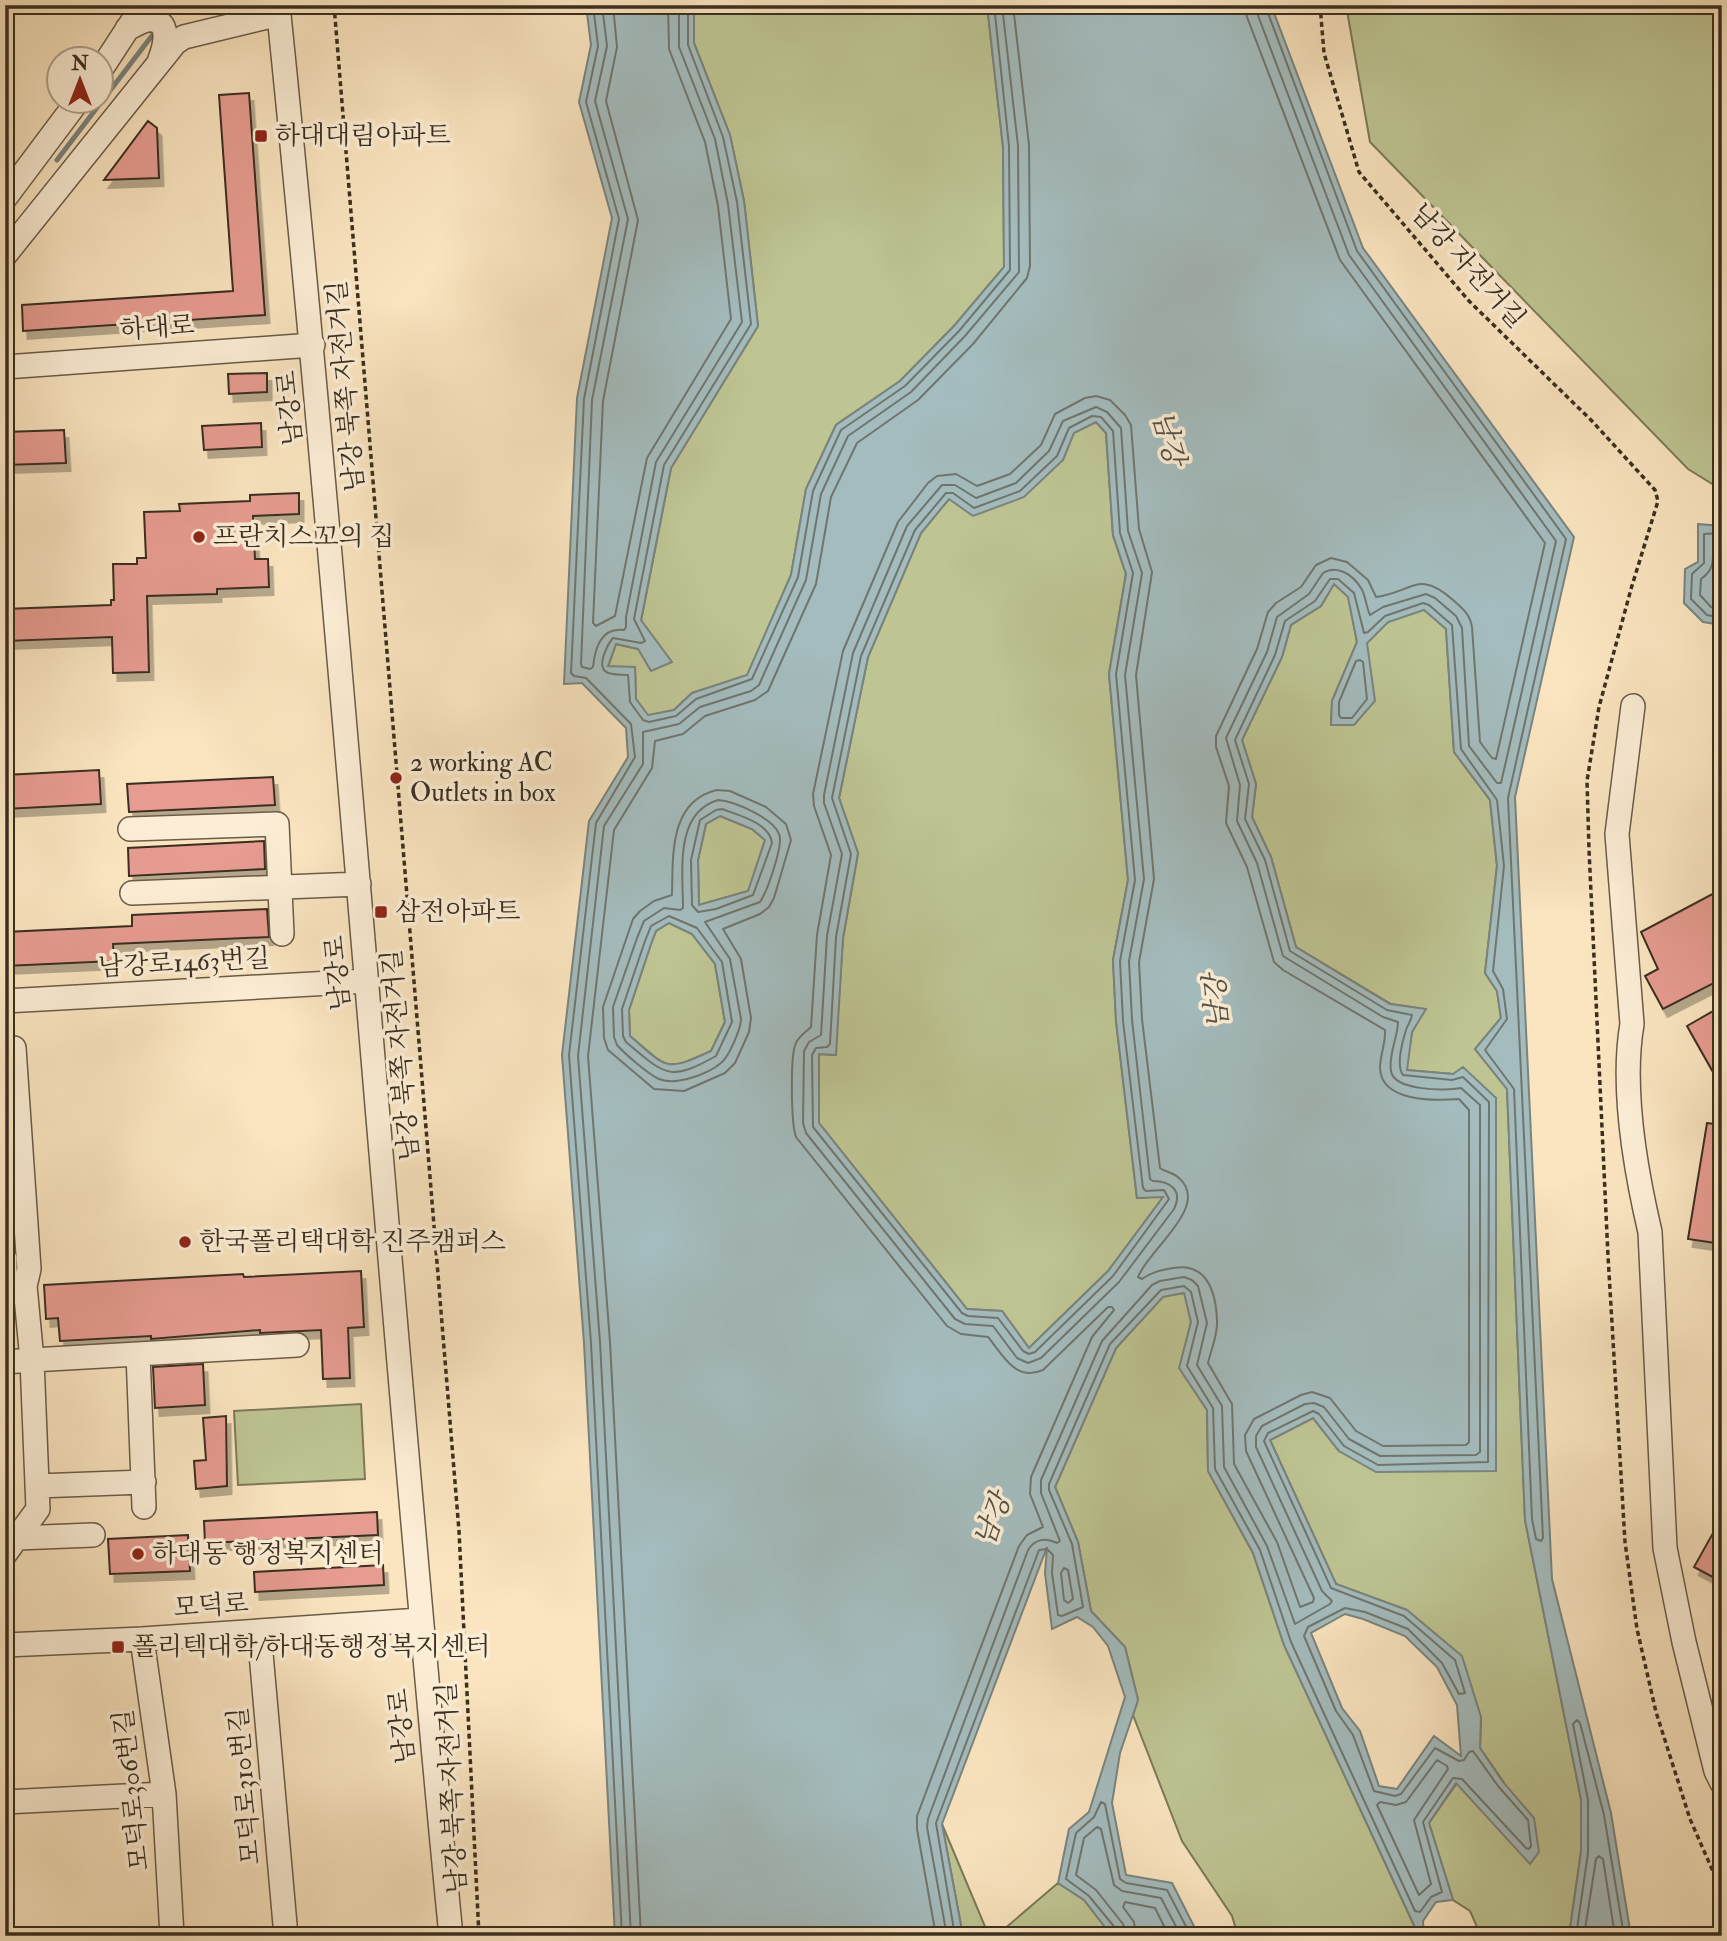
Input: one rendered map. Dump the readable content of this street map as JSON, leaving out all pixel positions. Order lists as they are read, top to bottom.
{
  "streets": {
    "street": [
      "하대로",
      "남강로",
      "남강로1463번길",
      "모덕로",
      "모덕로310번길",
      "모덕로306번길"
    ],
    "path": ["남강 자전거길", "남강 북쪽 자전거길"]
  },
  "crossings": [
    ["하대로", "남강로"],
    ["남강로", "남강로1463번길"],
    ["남강로", "모덕로"],
    ["모덕로", "모덕로310번길"],
    ["모덕로", "모덕로306번길"]
  ],
  "water": ["남강"],
  "places": {
    "transit": ["하대대림아파트", "삼전아파트", "폴리텍대학/하대동행정복지센터"],
    "other": [
      "프란치스꼬의 집",
      "2 working AC Outlets in box",
      "한국폴리택대학 진주캠퍼스",
      "하대동 행정복지센터"
    ]
  },
  "north": "top"
}
